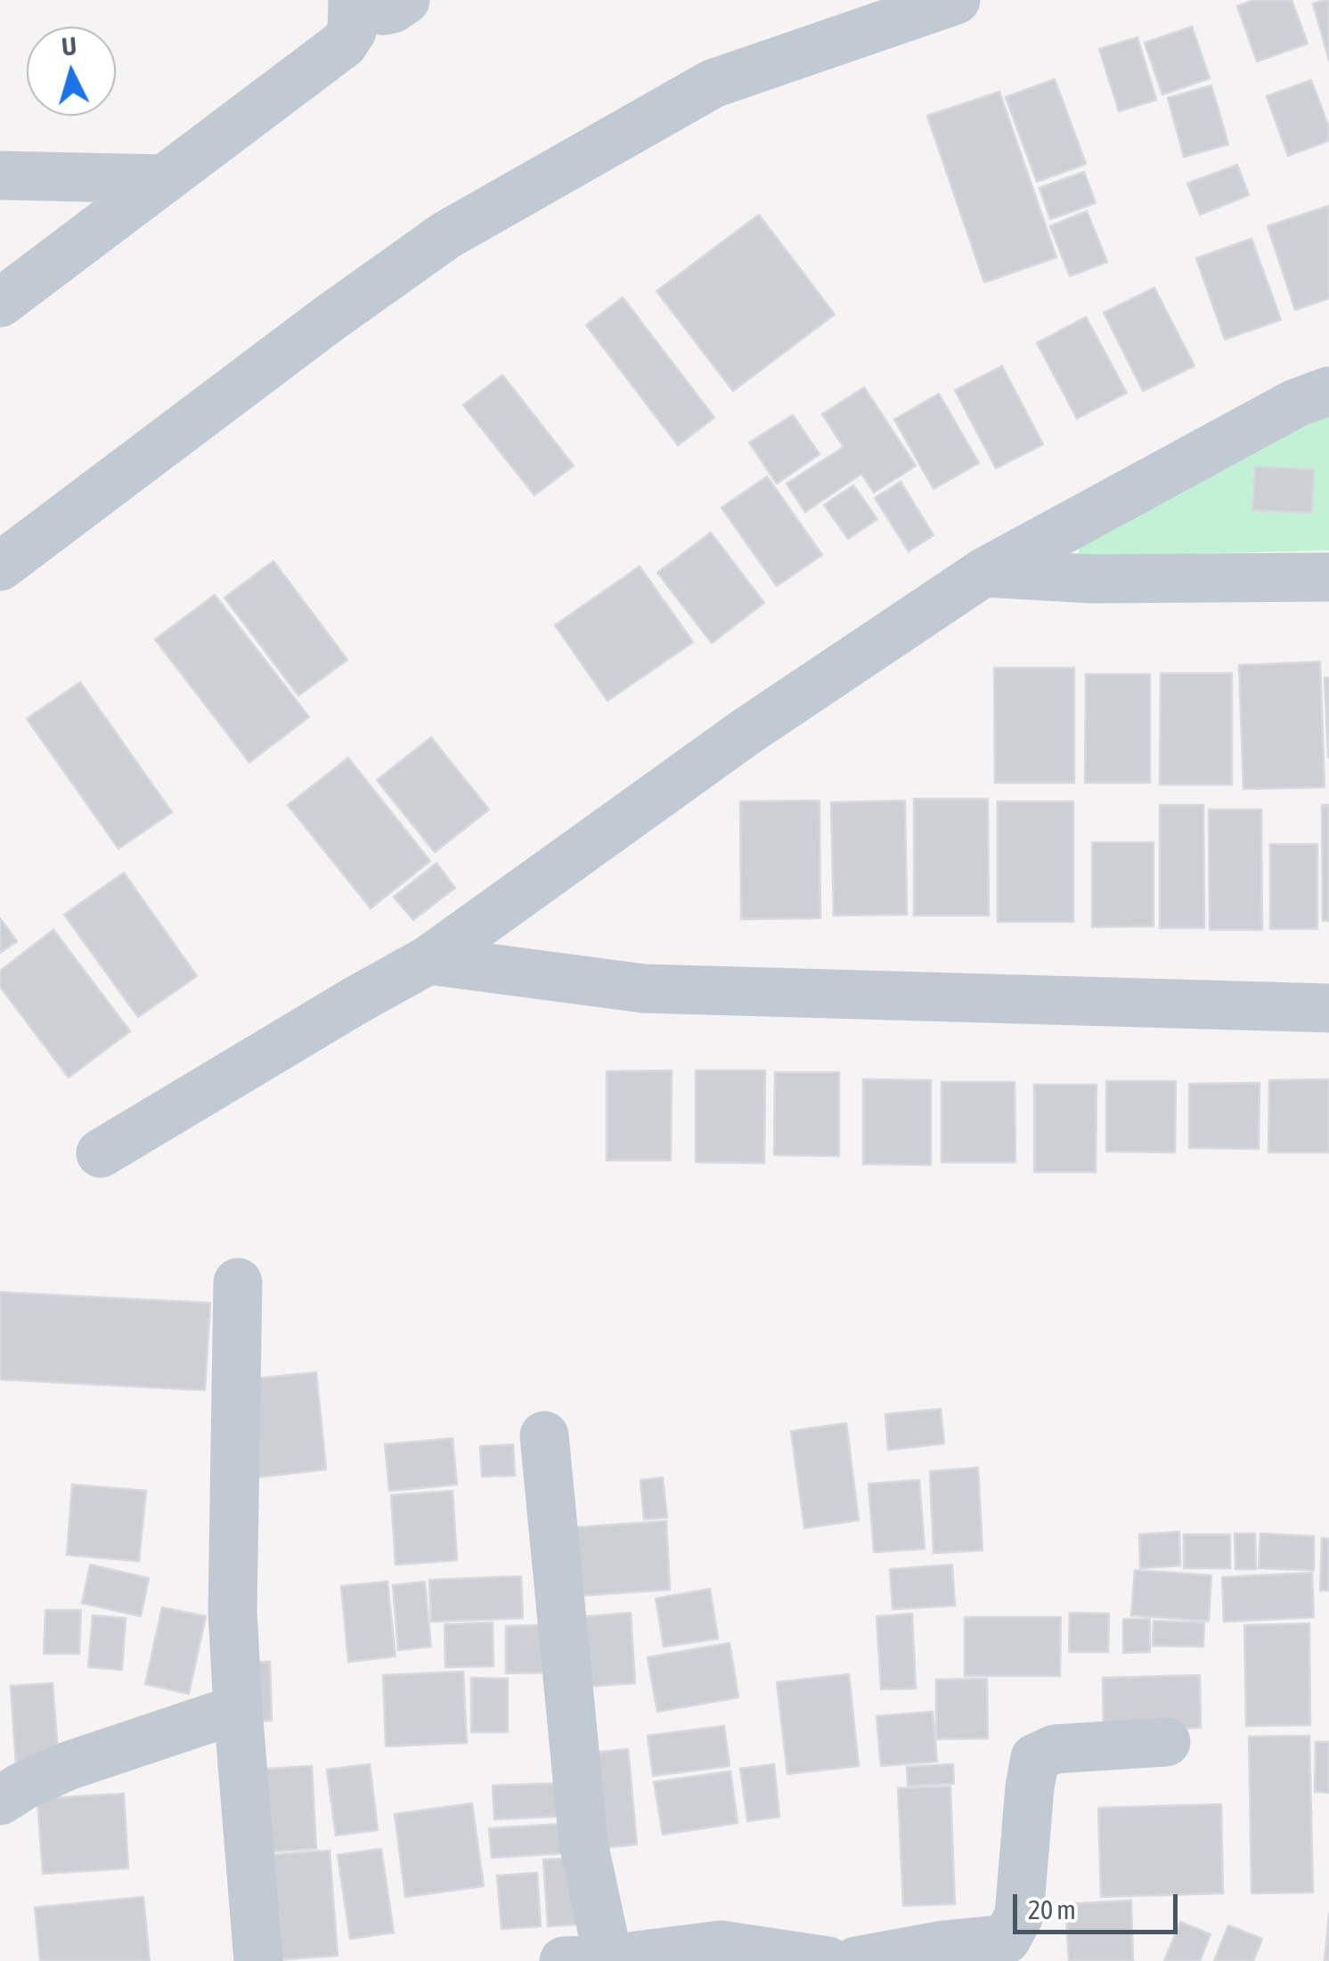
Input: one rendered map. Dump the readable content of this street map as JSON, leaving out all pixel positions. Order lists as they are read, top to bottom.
{
  "scale_bar": "20 m",
  "north": "top"
}
